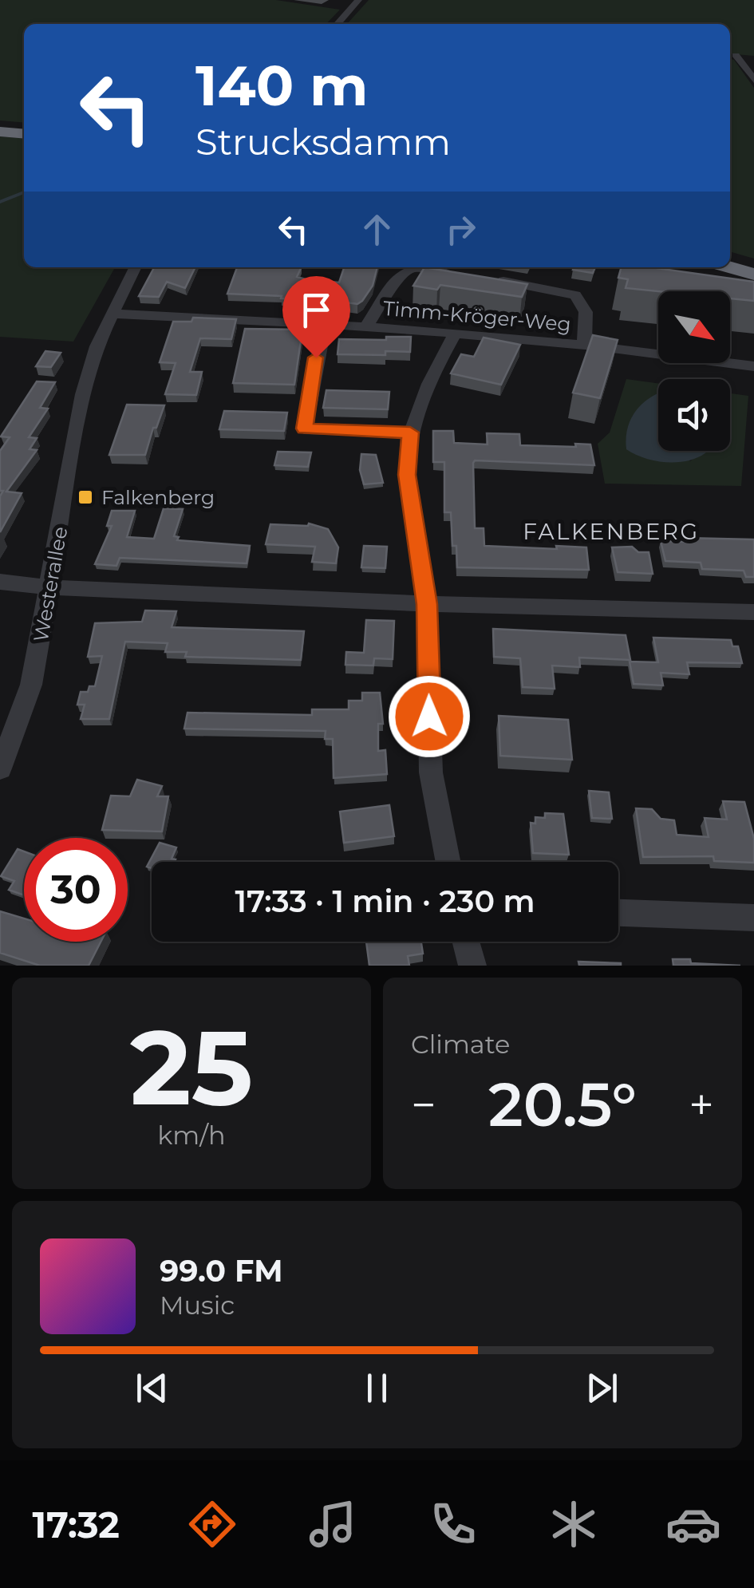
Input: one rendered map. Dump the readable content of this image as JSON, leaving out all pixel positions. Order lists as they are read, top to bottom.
{
  "streets": {
    "street": ["Timm-Kröger-Weg", "Westerallee"]
  },
  "crossings": [
    ["Timm-Kröger-Weg", "Westerallee"]
  ],
  "districts": ["FALKENBERG"],
  "places": {
    "transit": ["Falkenberg"]
  },
  "north": "bottom right",
  "page": {
    "turn": ["140 m", "Strucksdamm"],
    "limit": "30",
    "trip": "17:33 · 1 min · 230 m",
    "tile": [
      ["25", "km/h"],
      "Climate"
    ],
    "heat": ["−", "20.5°", "+"],
    "song": ["99.0 FM", "Music"],
    "tabs": "17:32"
  }
}
